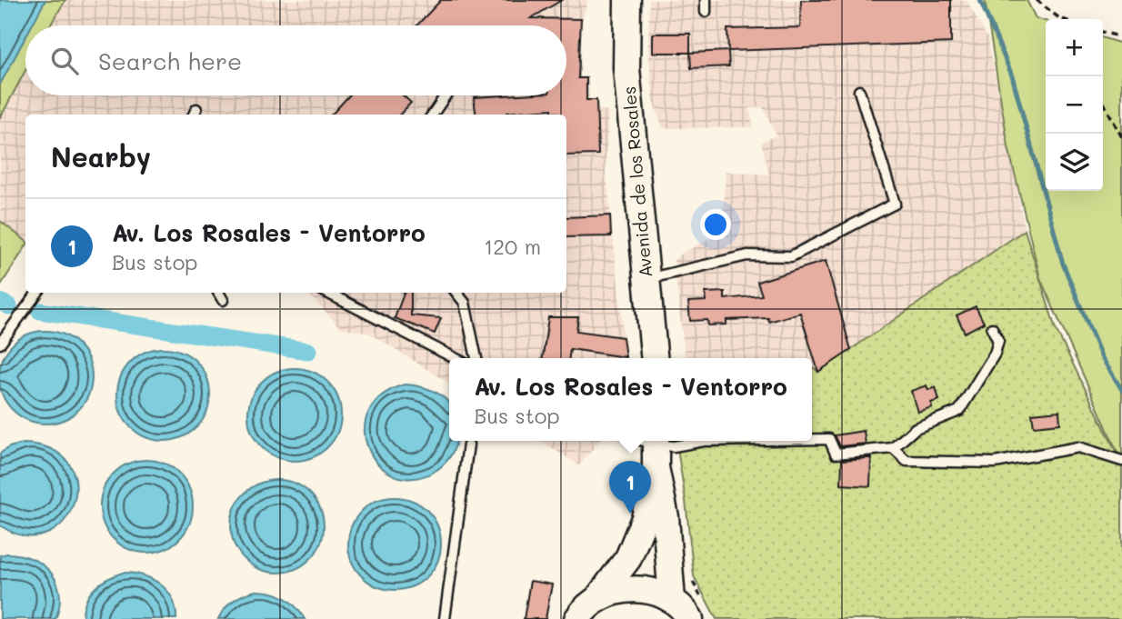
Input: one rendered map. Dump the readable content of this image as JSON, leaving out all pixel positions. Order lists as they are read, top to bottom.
{
  "streets": {
    "street": ["Avenida de los Rosales"]
  },
  "page": {
    "map_buttons": ["+", "−"],
    "search": "Search here",
    "heading": "Nearby",
    "list": [
      {
        "mark": "1",
        "name": "Av. Los Rosales - Ventorro",
        "note": "Bus stop",
        "value": "120 m"
      }
    ],
    "popup": ["Av. Los Rosales - Ventorro", "Bus stop"],
    "pins": "1"
  }
}
